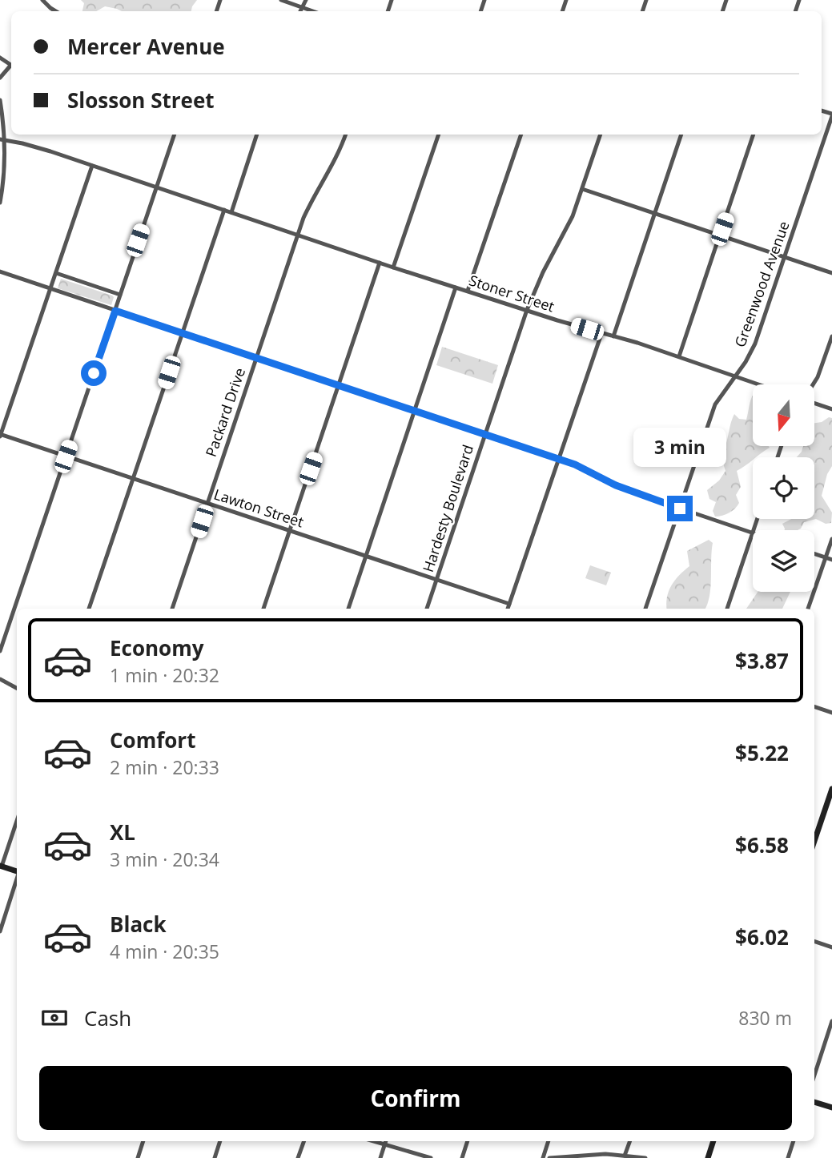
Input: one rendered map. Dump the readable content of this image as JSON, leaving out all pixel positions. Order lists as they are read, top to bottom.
{
  "streets": {
    "street": [
      "Greenwood Avenue",
      "Stoner Street",
      "Packard Drive",
      "Lawton Street",
      "Hardesty Boulevard"
    ]
  },
  "crossings": [
    ["Greenwood Avenue", "Stoner Street"],
    ["Stoner Street", "Packard Drive"],
    ["Stoner Street", "Hardesty Boulevard"],
    ["Packard Drive", "Lawton Street"],
    ["Lawton Street", "Hardesty Boulevard"]
  ],
  "north": "bottom",
  "page": {
    "banner": ["Mercer Avenue", "Slosson Street"],
    "bubble": "3 min",
    "list": [
      {
        "name": "Economy",
        "note": "1 min · 20:32",
        "value": "$3.87"
      },
      {
        "name": "Comfort",
        "note": "2 min · 20:33",
        "value": "$5.22"
      },
      {
        "name": "XL",
        "note": "3 min · 20:34",
        "value": "$6.58"
      },
      {
        "name": "Black",
        "note": "4 min · 20:35",
        "value": "$6.02"
      }
    ],
    "pay": ["Cash", "830 m"],
    "buttons": "Confirm"
  }
}
